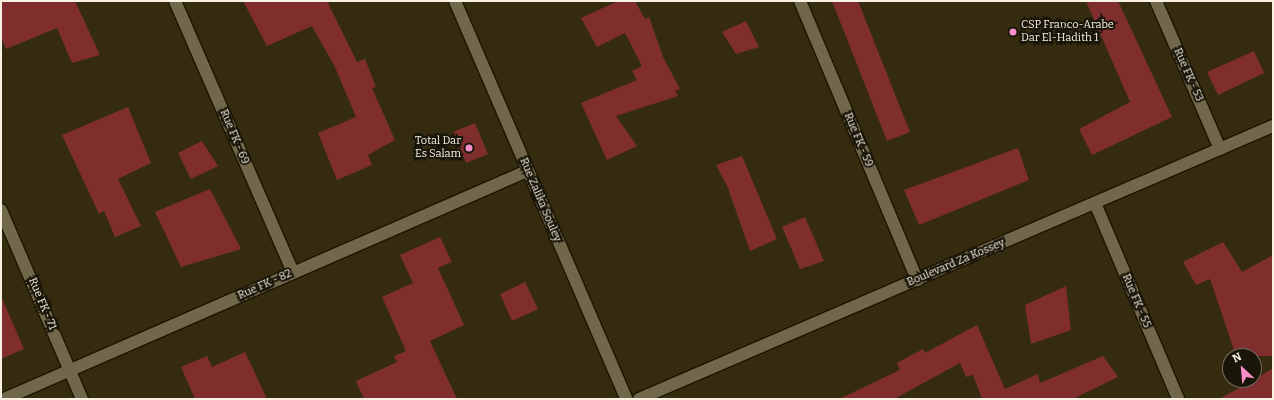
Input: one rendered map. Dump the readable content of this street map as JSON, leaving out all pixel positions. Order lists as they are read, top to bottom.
{
  "streets": {
    "street": [
      "Rue FK - 53",
      "Rue FK - 69",
      "Rue FK - 59",
      "Rue Zalika Souley",
      "Boulevard Za Kossey",
      "Rue FK - 82",
      "Rue FK - 55",
      "Rue FK - 71"
    ]
  },
  "crossings": [
    ["Rue FK - 53", "Boulevard Za Kossey"],
    ["Rue FK - 69", "Rue FK - 82"],
    ["Rue FK - 59", "Boulevard Za Kossey"],
    ["Rue Zalika Souley", "Rue FK - 82"],
    ["Boulevard Za Kossey", "Rue FK - 55"],
    ["Rue FK - 82", "Rue FK - 71"]
  ],
  "places": ["CSP Franco-Arabe Dar El-Hadith 1", "Total Dar Es Salam"],
  "north": "top left"
}
